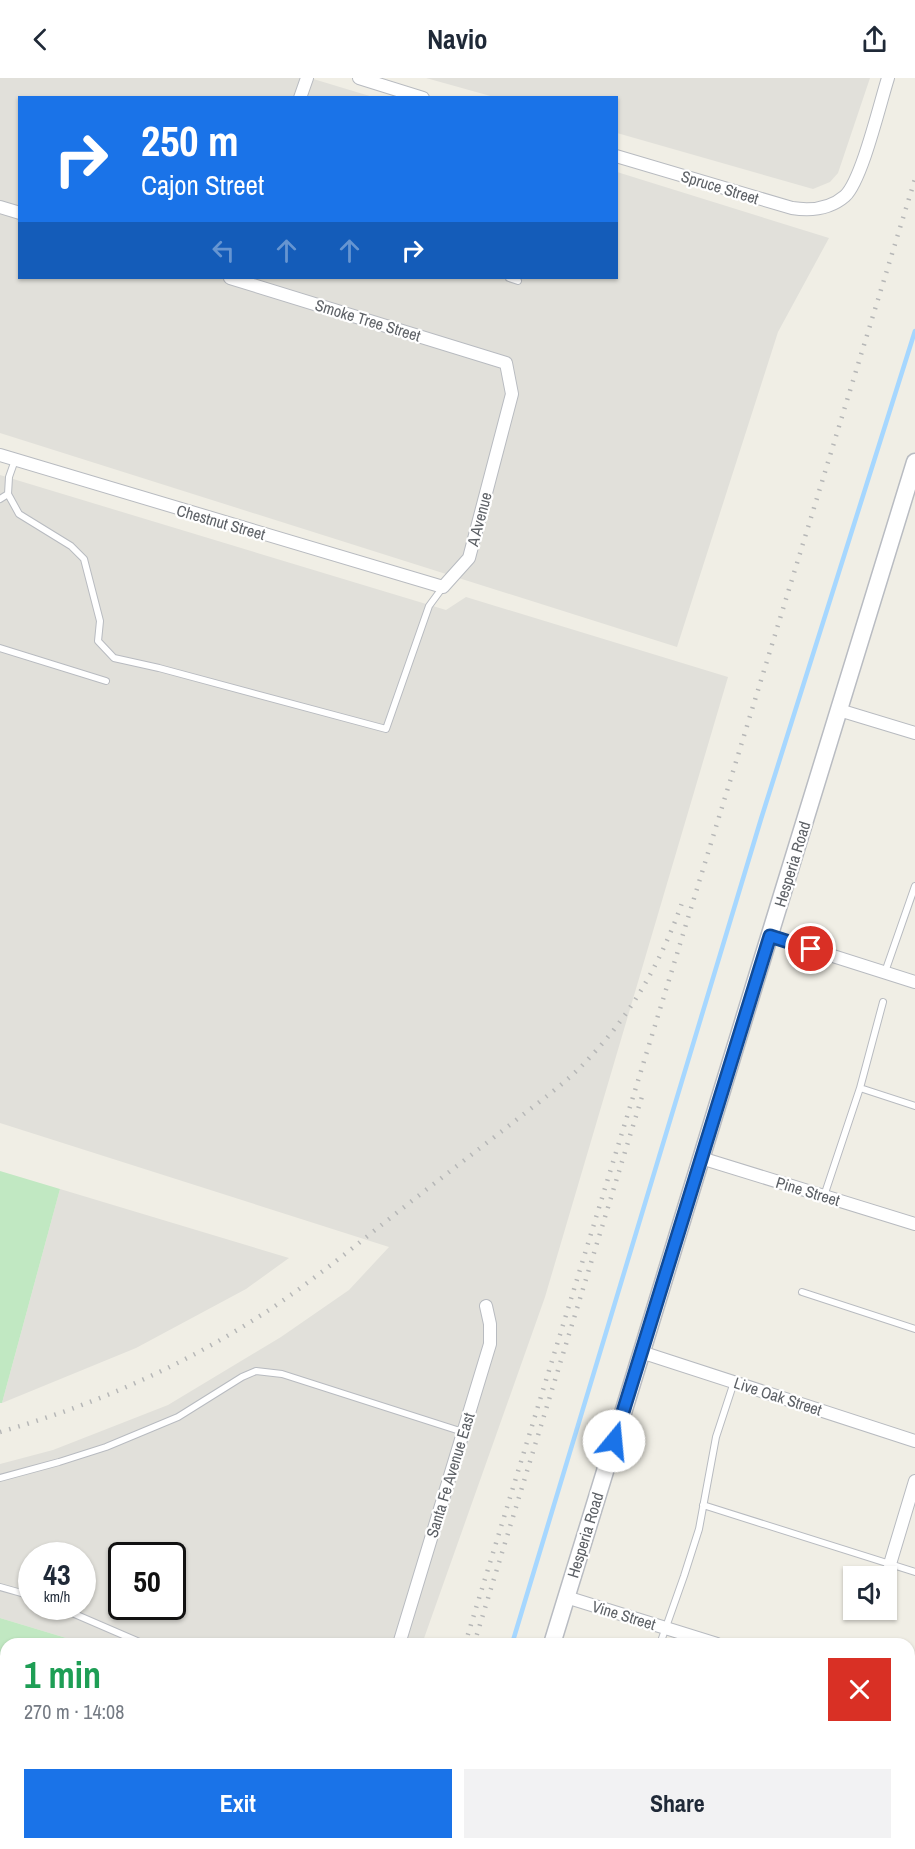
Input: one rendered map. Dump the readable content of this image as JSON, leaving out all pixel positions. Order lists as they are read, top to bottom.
{
  "streets": {
    "main road": ["Hesperia Road"],
    "street": [
      "Spruce Street",
      "Smoke Tree Street",
      "A Avenue",
      "Chestnut Street",
      "Pine Street",
      "Live Oak Street",
      "Santa Fe Avenue East",
      "Vine Street"
    ]
  },
  "crossings": [
    ["Smoke Tree Street", "A Avenue"],
    ["A Avenue", "Chestnut Street"],
    ["Hesperia Road", "Pine Street"],
    ["Hesperia Road", "Live Oak Street"],
    ["Hesperia Road", "Vine Street"]
  ],
  "page": {
    "header": "Navio",
    "turn": ["250 m", "Cajon Street"],
    "speed": "43 km/h",
    "limit": "50",
    "heading": ["1 min", "270 m · 14:08"],
    "buttons": ["Exit", "Share"]
  }
}
